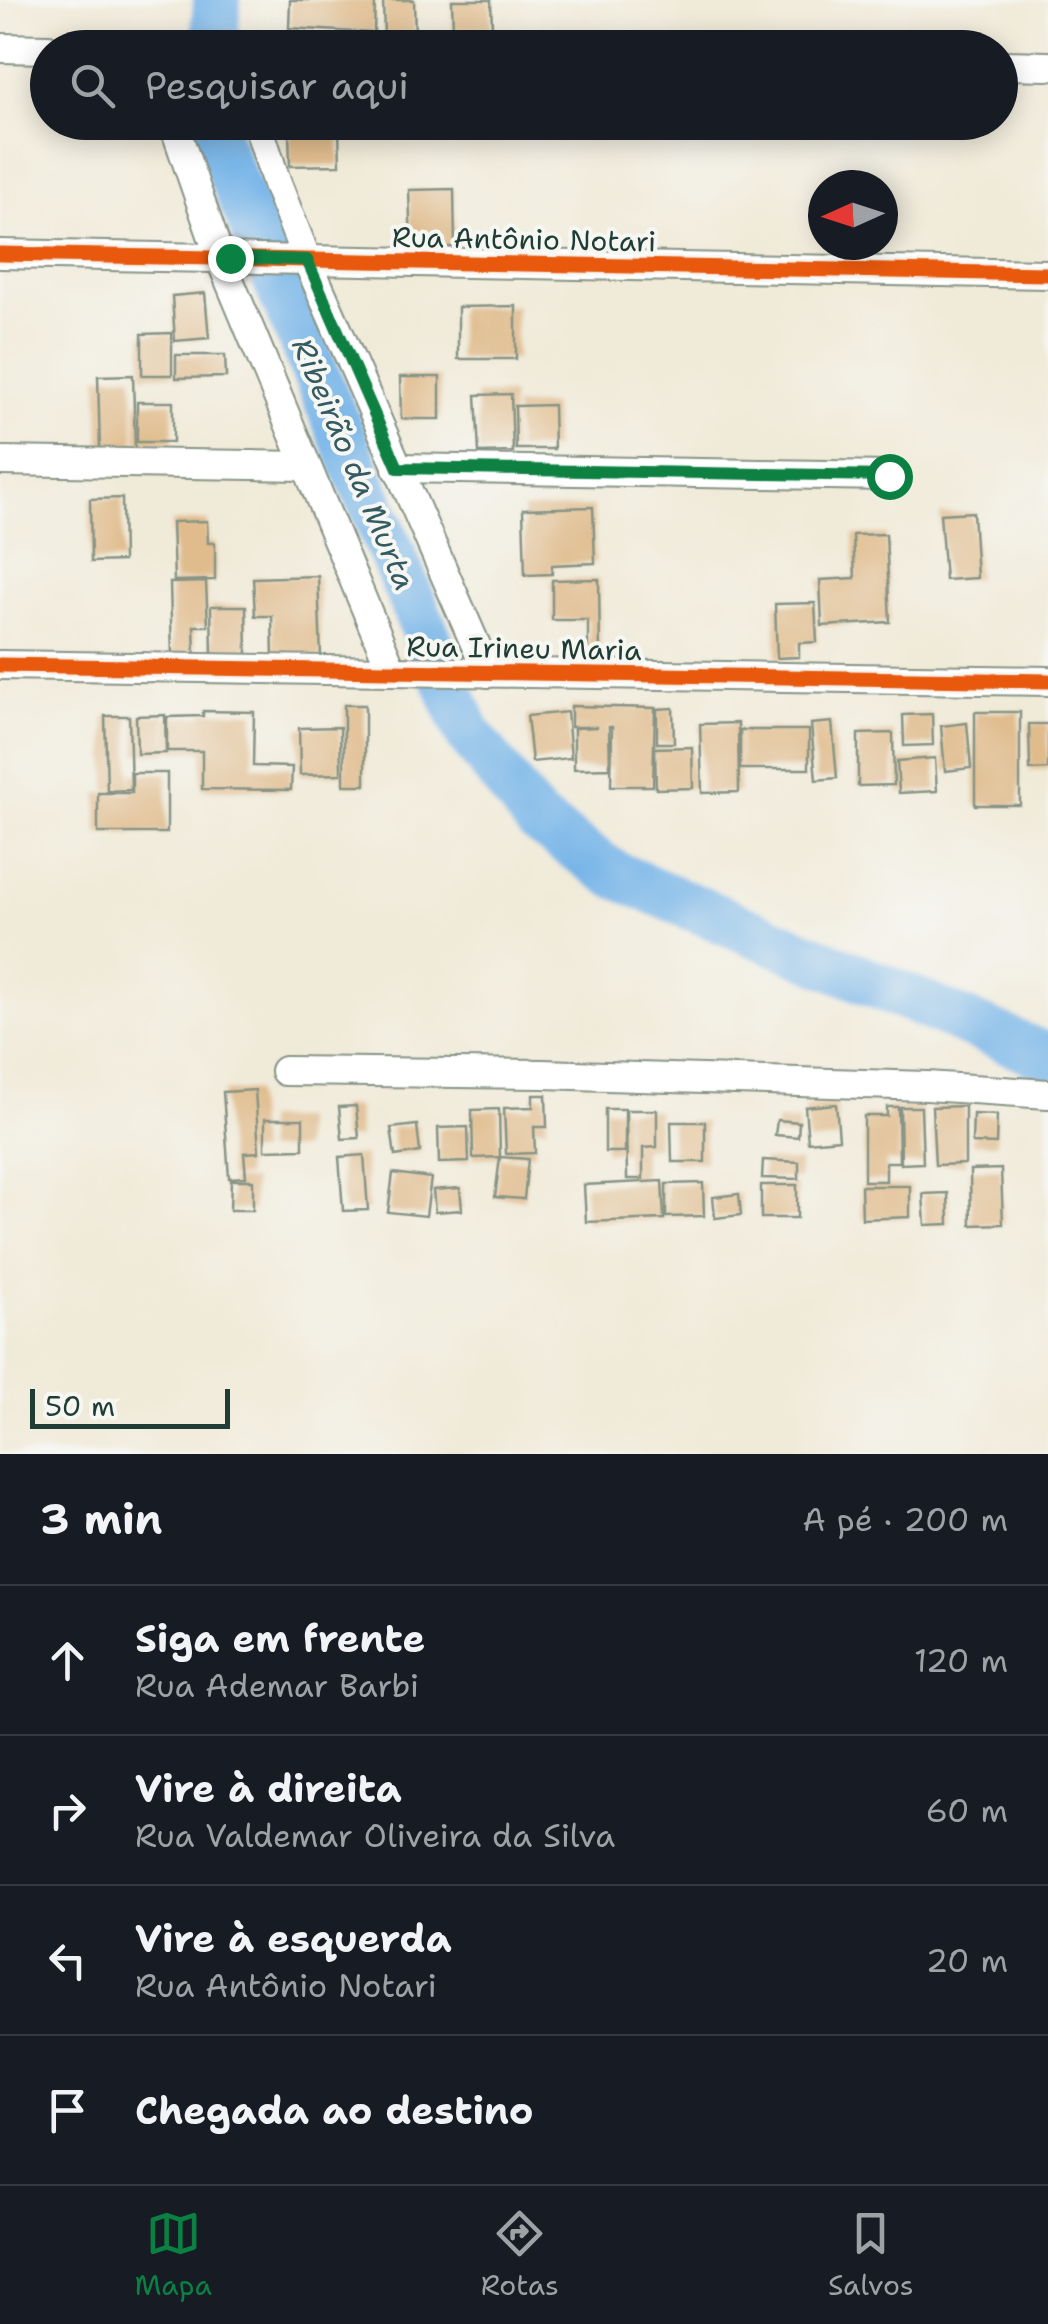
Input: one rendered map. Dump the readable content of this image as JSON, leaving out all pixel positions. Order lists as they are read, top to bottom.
{
  "streets": {
    "street": ["Rua Antônio Notari", "Rua Irineu Maria"]
  },
  "water": ["Ribeirão da Murta"],
  "scale_bar": "50 m",
  "north": "left",
  "page": {
    "search": "Pesquisar aqui",
    "scale": "50 m",
    "heading": ["3 min", "A pé · 200 m"],
    "list": [
      ["Siga em frente", "Rua Ademar Barbi", "120 m"],
      ["Vire à direita", "Rua Valdemar Oliveira da Silva", "60 m"],
      ["Vire à esquerda", "Rua Antônio Notari", "20 m"],
      "Chegada ao destino"
    ],
    "nav": ["Mapa", "Rotas", "Salvos"]
  }
}
